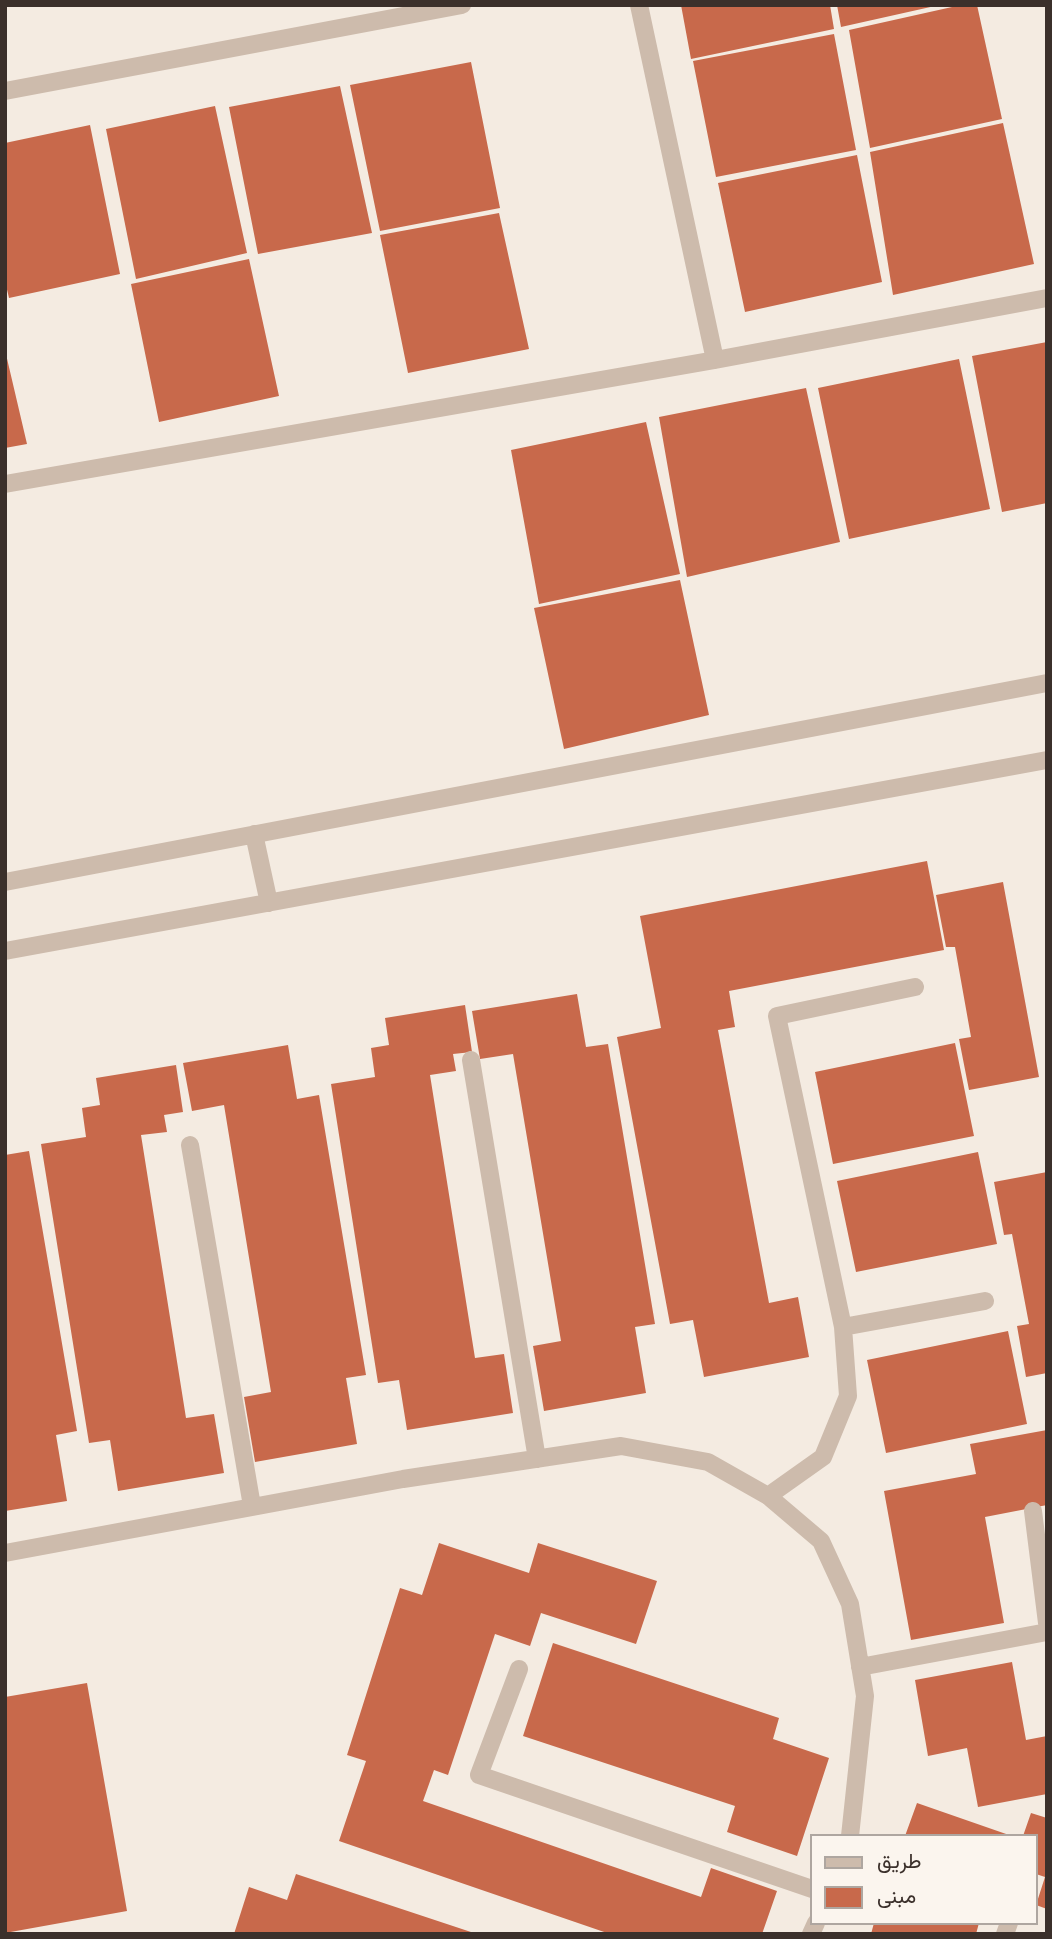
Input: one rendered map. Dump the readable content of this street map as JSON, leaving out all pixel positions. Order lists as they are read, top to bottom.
{
  "legend": ["طريق", "مبنى"]
}
